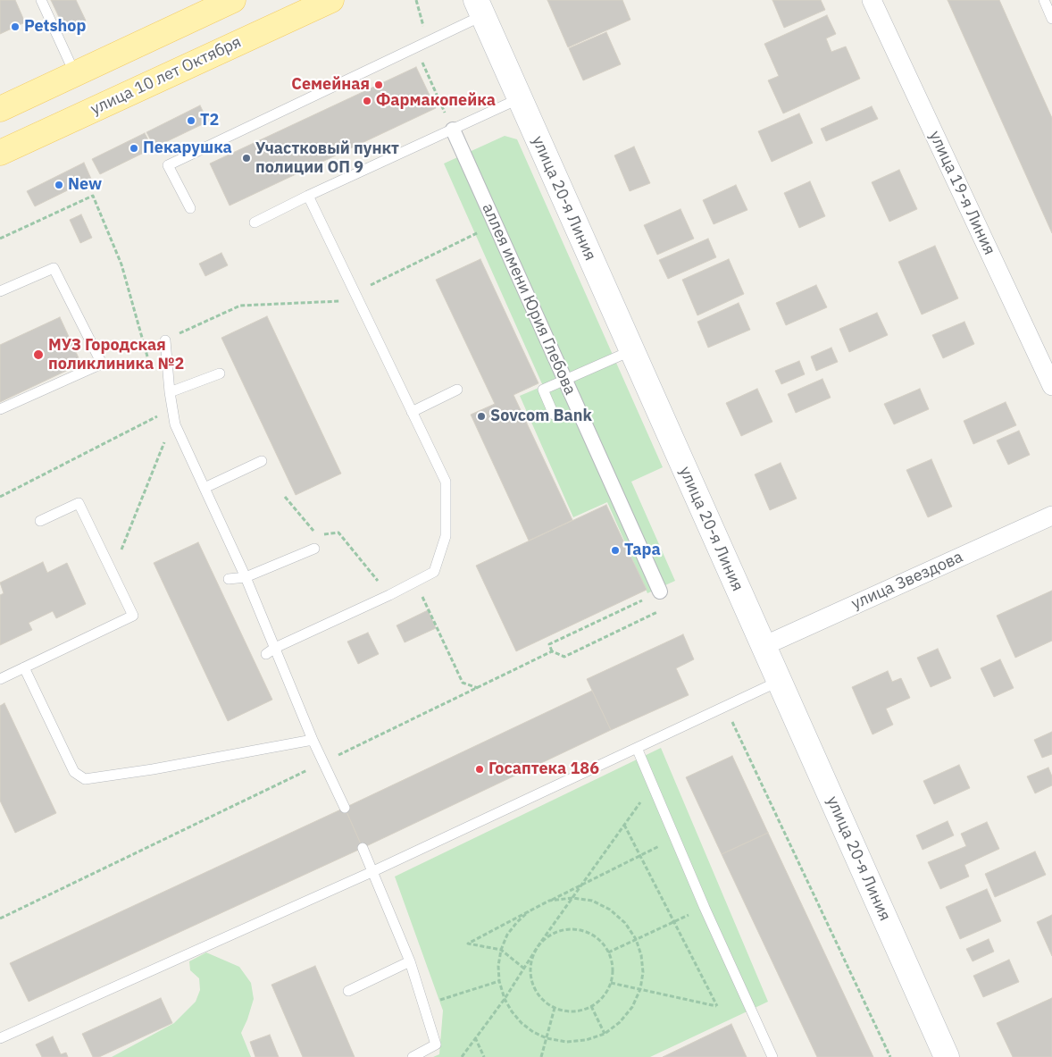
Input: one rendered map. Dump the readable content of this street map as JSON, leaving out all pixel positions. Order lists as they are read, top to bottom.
{
  "streets": {
    "main road": ["улица 10 лет Октября", "улица 20-я Линия"],
    "street": ["улица 19-я Линия", "аллея имени Юрия Глебова", "улица Звездова"]
  },
  "crossings": [
    ["улица 20-я Линия", "улица Звездова"]
  ],
  "places": [
    "Petshop",
    "Семейная",
    "Фармакопейка",
    "T2",
    "Пекарушка",
    "Участковый пункт полиции ОП 9",
    "New",
    "МУЗ Городская поликлиника №2",
    "Sovcom Bank",
    "Тара",
    "Госаптека 186"
  ]
}
